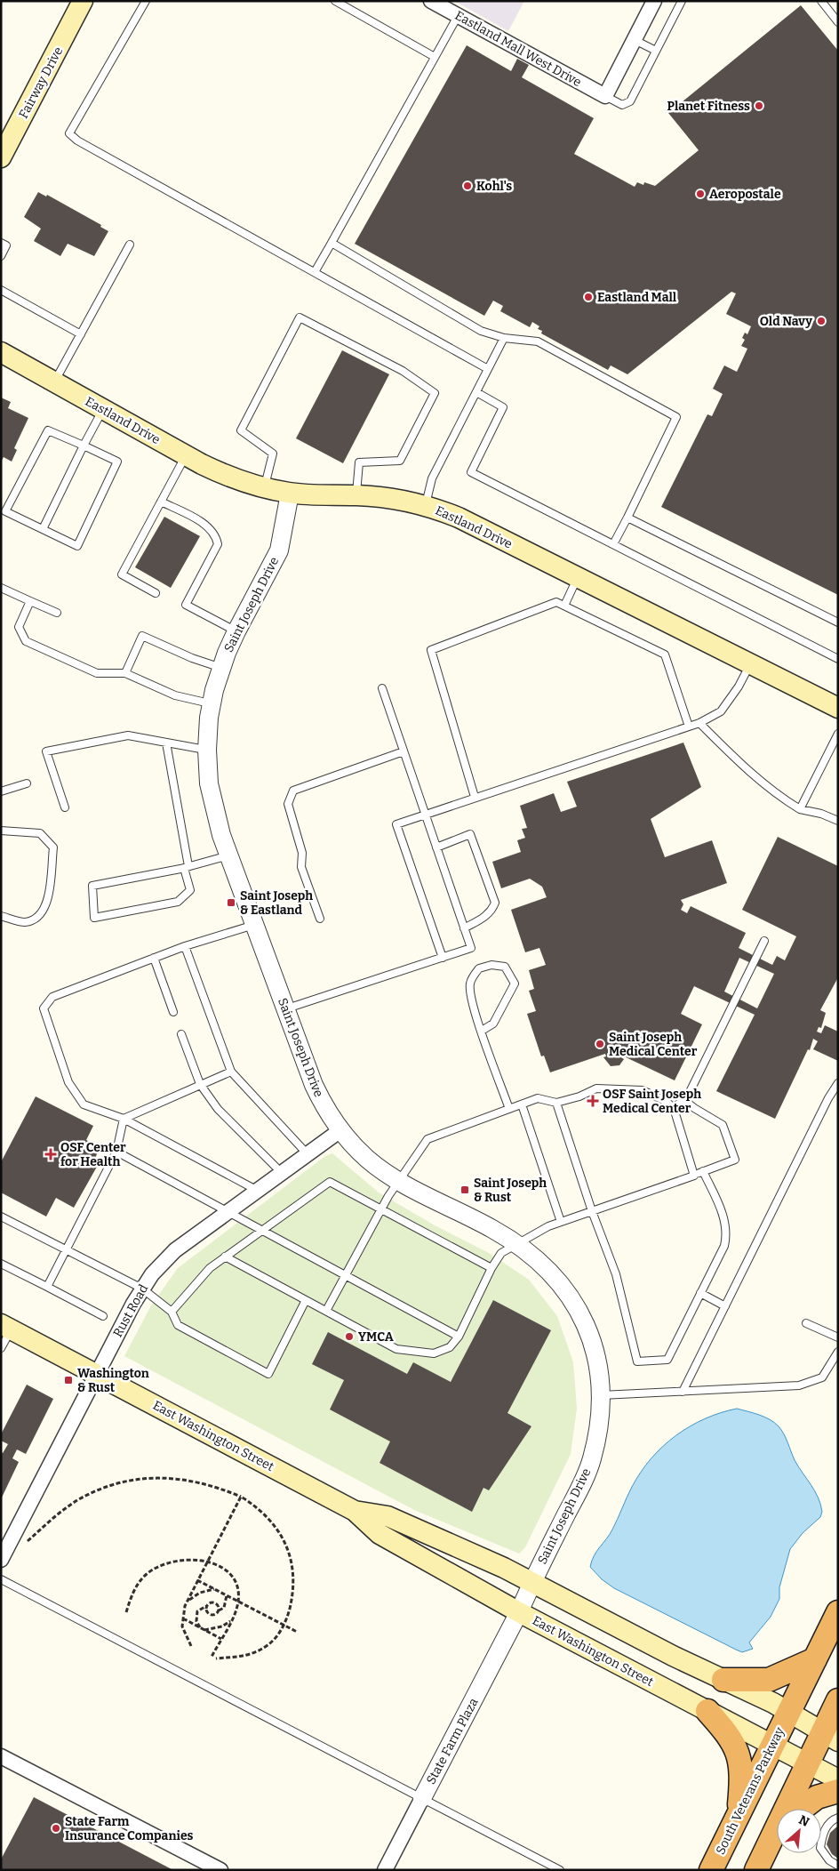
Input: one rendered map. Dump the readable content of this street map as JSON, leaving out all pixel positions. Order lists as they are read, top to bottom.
{
  "streets": {
    "highway": ["South Veterans Parkway"],
    "main road": ["Fairway Drive", "Eastland Drive", "East Washington Street"],
    "street": [
      "Eastland Mall West Drive",
      "Saint Joseph Drive",
      "Rust Road",
      "State Farm Plaza"
    ]
  },
  "crossings": [
    ["Eastland Drive", "Saint Joseph Drive"],
    ["Saint Joseph Drive", "Rust Road"],
    ["Saint Joseph Drive", "East Washington Street"],
    ["Saint Joseph Drive", "State Farm Plaza"],
    ["Rust Road", "East Washington Street"],
    ["East Washington Street", "State Farm Plaza"],
    ["East Washington Street", "South Veterans Parkway"]
  ],
  "places": {
    "other": [
      "Planet Fitness",
      "Kohl's",
      "Aeropostale",
      "Eastland Mall",
      "Old Navy",
      "Saint Joseph Medical Center",
      "YMCA",
      "State Farm Insurance Companies"
    ],
    "transit": ["Saint Joseph & Eastland", "Saint Joseph & Rust", "Washington & Rust"],
    "health": ["OSF Saint Joseph Medical Center", "OSF Center for Health"]
  },
  "north": "top right"
}
